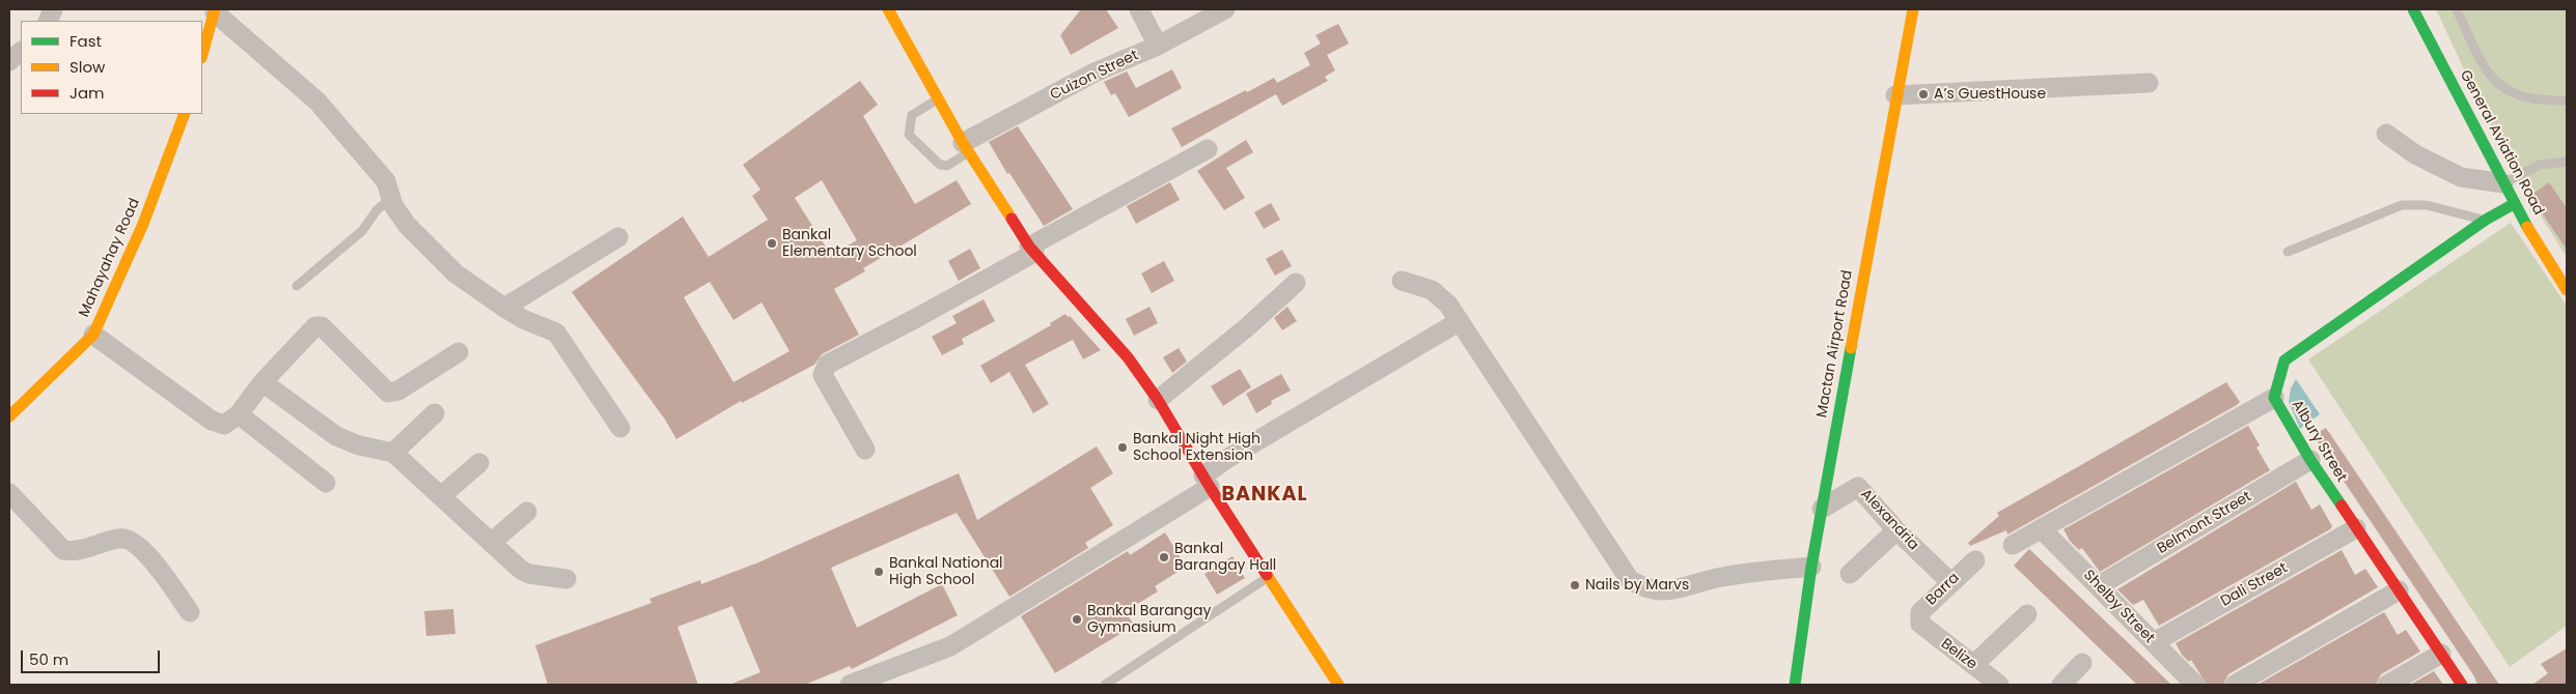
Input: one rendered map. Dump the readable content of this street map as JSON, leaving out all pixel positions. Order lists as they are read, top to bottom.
{
  "streets": {
    "street": [
      "Cuizon Street",
      "General Aviation Road",
      "Mahayahay Road",
      "Mactan Airport Road",
      "Albury Street",
      "Alexandria",
      "Belmont Street",
      "Dali Street",
      "Barra",
      "Shelby Street",
      "Belize"
    ]
  },
  "crossings": [
    ["General Aviation Road", "Albury Street"],
    ["Mactan Airport Road", "Alexandria"],
    ["Albury Street", "Belmont Street"],
    ["Albury Street", "Dali Street"],
    ["Alexandria", "Barra"],
    ["Belmont Street", "Shelby Street"],
    ["Dali Street", "Shelby Street"],
    ["Barra", "Belize"]
  ],
  "districts": ["BANKAL"],
  "places": [
    "A’s GuestHouse",
    "Bankal Elementary School",
    "Bankal Night High School Extension",
    "Bankal Barangay Hall",
    "Bankal National High School",
    "Nails by Marvs",
    "Bankal Barangay Gymnasium"
  ],
  "legend": ["Fast", "Slow", "Jam"],
  "scale_bar": "50 m"
}
